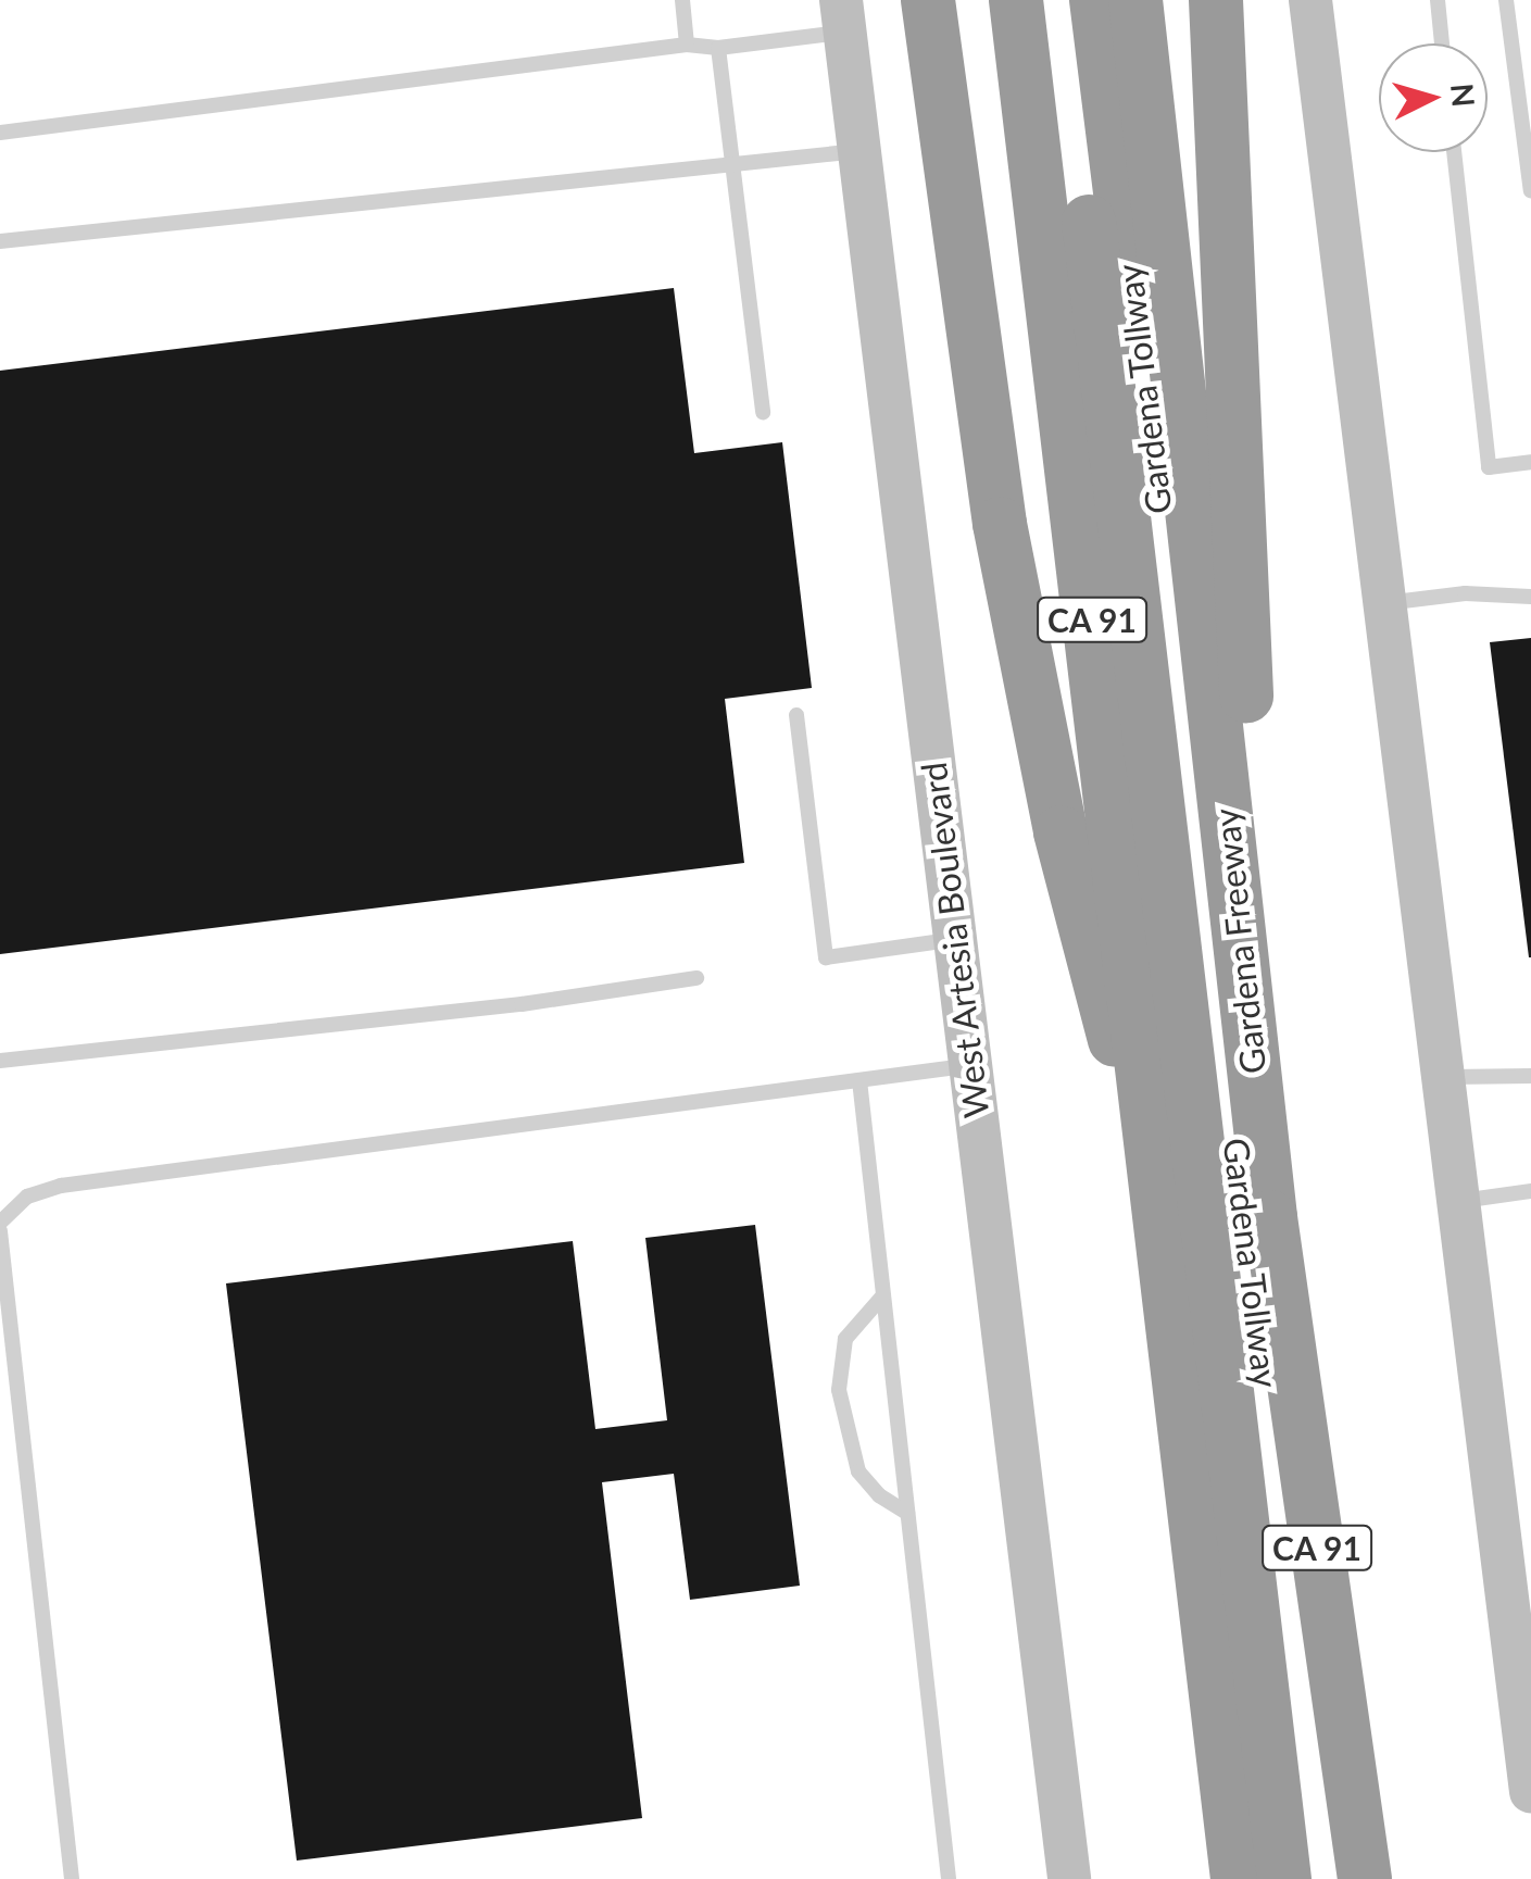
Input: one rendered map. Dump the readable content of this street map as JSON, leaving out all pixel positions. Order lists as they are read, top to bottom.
{
  "streets": {
    "highway": ["Gardena Tollway", "CA 91", "Gardena Freeway"],
    "main road": ["West Artesia Boulevard"]
  },
  "north": "right"
}
